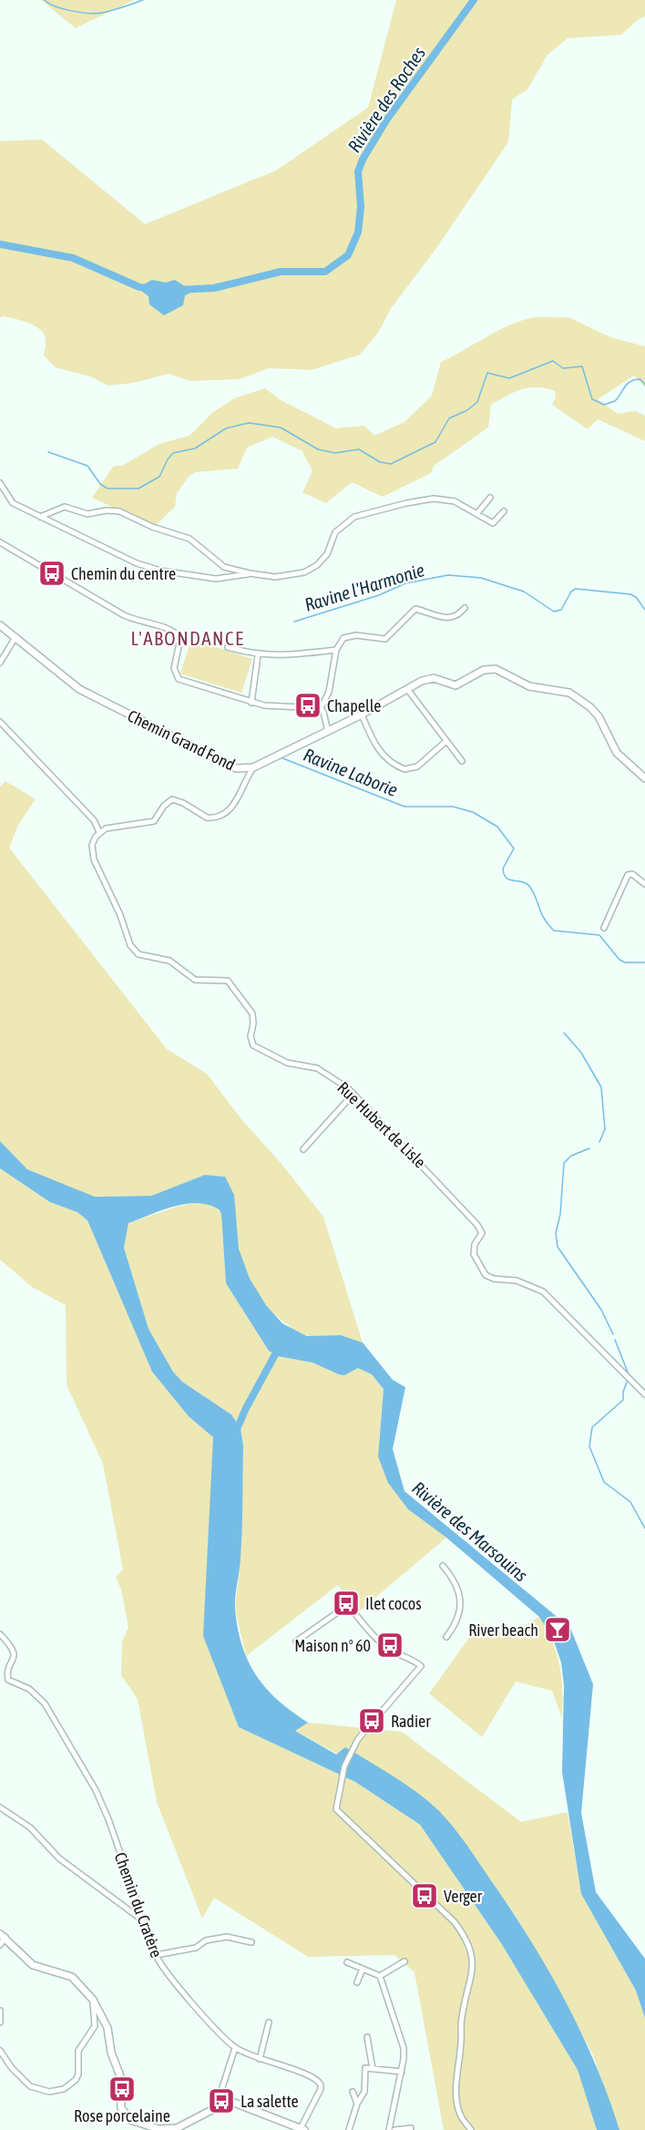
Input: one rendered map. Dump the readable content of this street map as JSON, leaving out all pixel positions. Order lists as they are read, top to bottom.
{
  "streets": {
    "street": ["Chemin Grand Fond", "Rue Hubert de Lisle", "Chemin du Cratère"]
  },
  "districts": ["L'ABONDANCE"],
  "water": [
    "Rivière des Roches",
    "Ravine l'Harmonie",
    "Ravine Laborie",
    "Rivière des Marsouins"
  ],
  "places": {
    "bus stop": [
      "Chemin du centre",
      "Chapelle",
      "Ilet cocos",
      "Maison n° 60",
      "Radier",
      "Verger",
      "Rose porcelaine",
      "La salette"
    ],
    "bar": ["River beach"]
  }
}
